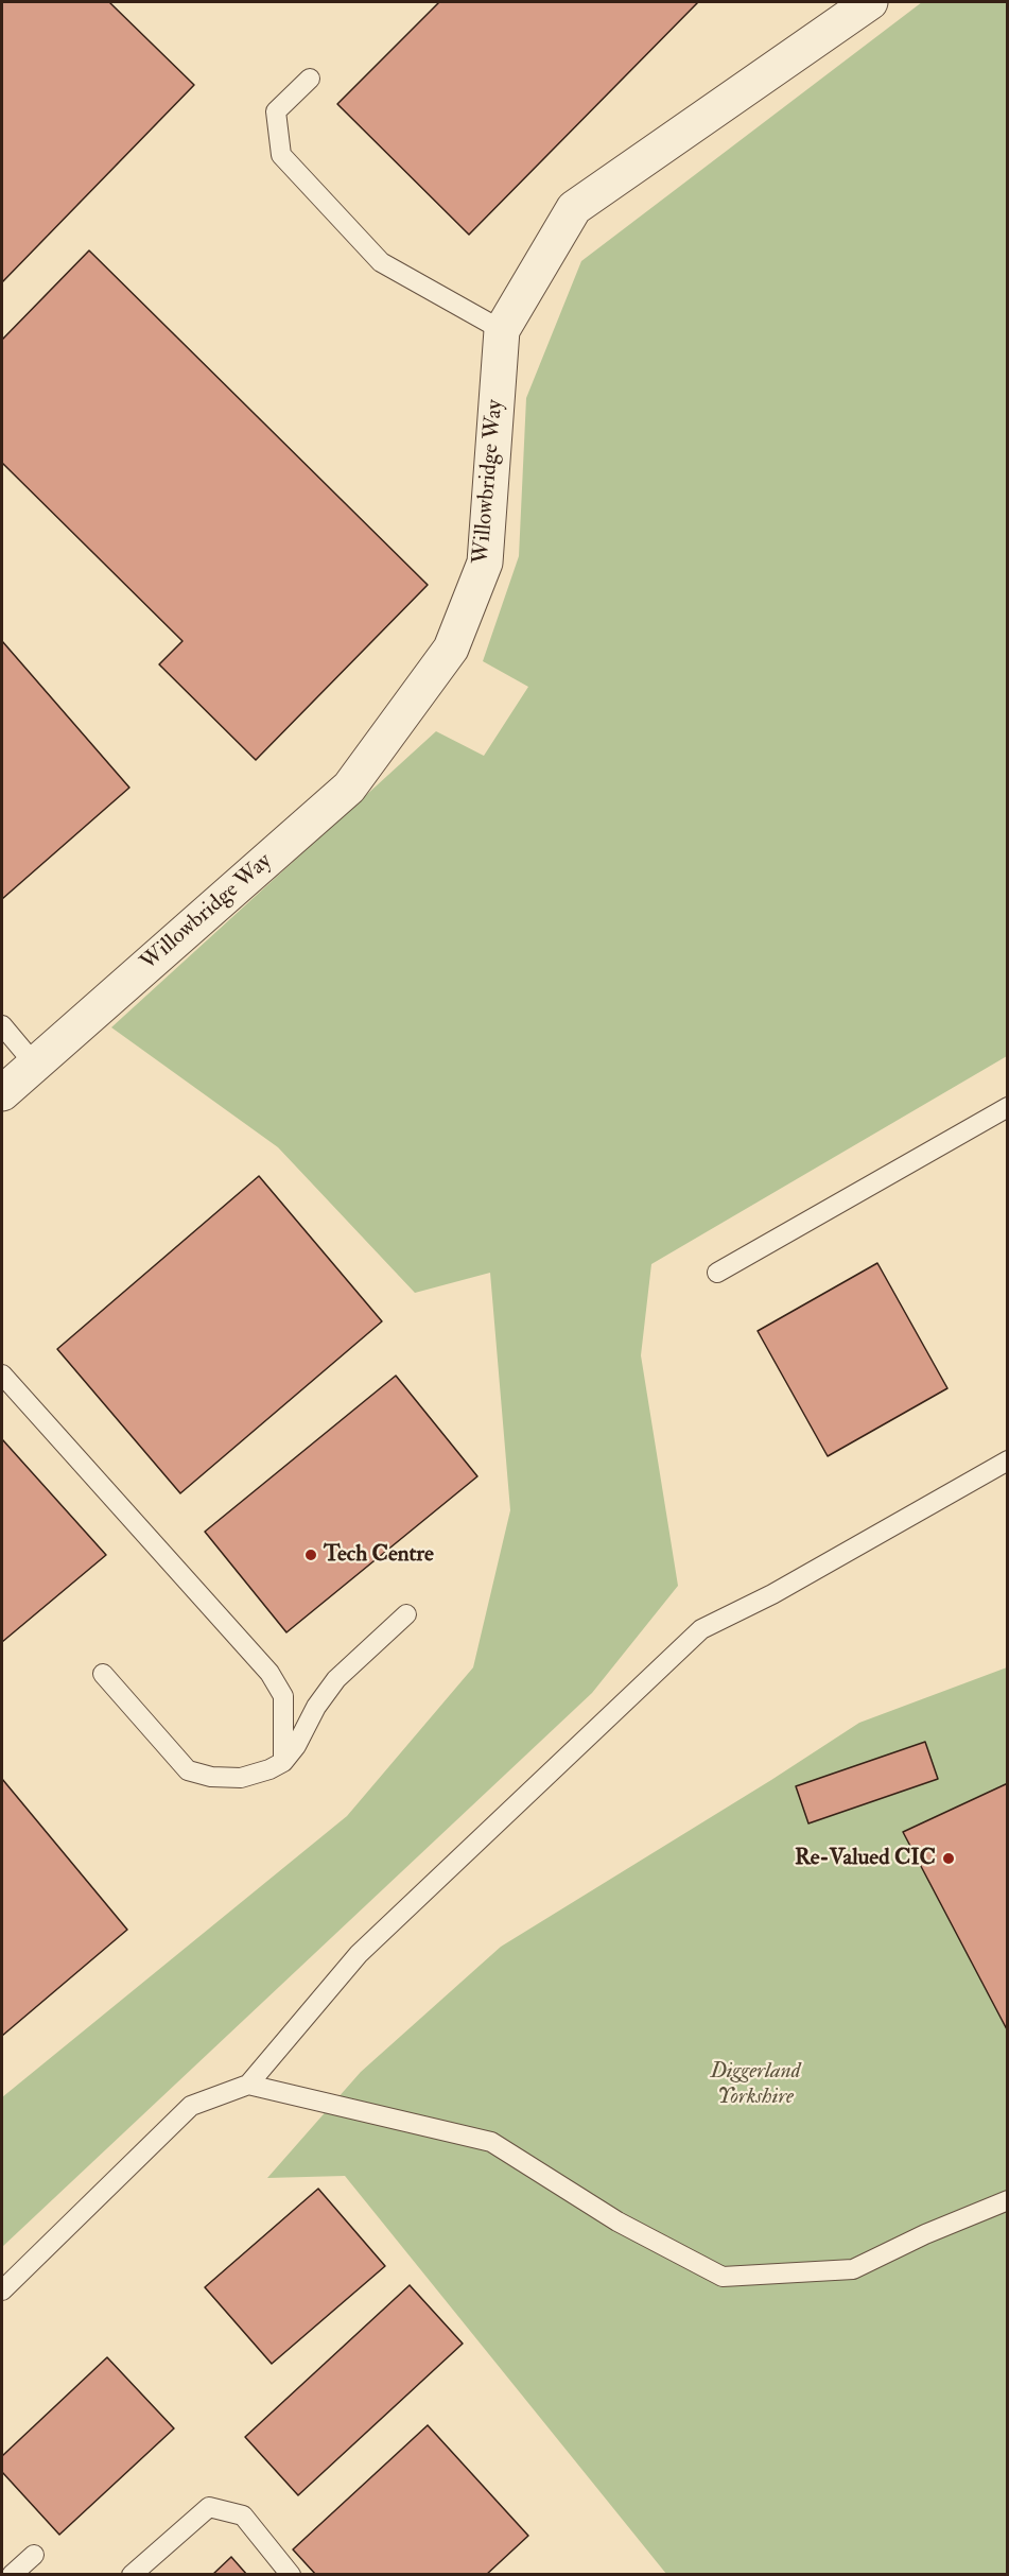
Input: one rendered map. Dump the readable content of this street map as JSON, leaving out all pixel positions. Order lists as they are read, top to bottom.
{
  "streets": {
    "street": ["Willowbridge Way"]
  },
  "parks": ["Diggerland Yorkshire"],
  "places": ["Tech Centre", "Re-Valued CIC"]
}
